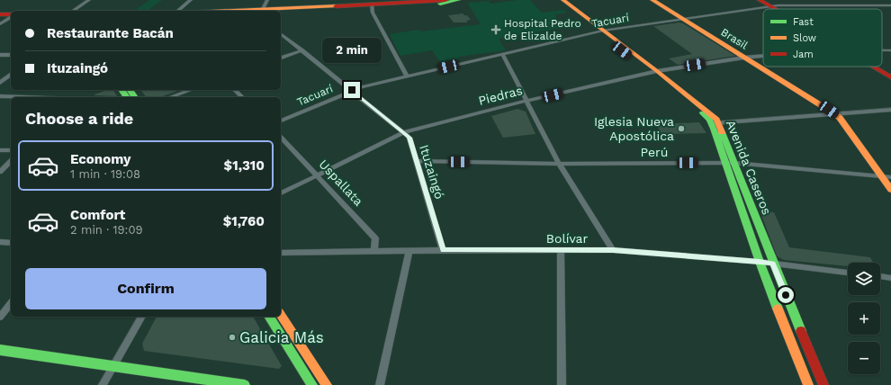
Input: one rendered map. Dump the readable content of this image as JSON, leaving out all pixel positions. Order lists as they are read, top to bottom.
{
  "streets": {
    "main road": ["Brasil", "Avenida Caseros"],
    "street": [
      "Tacuarí",
      "Piedras",
      "Perú",
      "Ituzaingó",
      "Uspallata",
      "Bolívar"
    ]
  },
  "crossings": [
    ["Tacuarí", "Brasil"],
    ["Tacuarí", "Avenida Caseros"],
    ["Tacuarí", "Ituzaingó"],
    ["Brasil", "Piedras"],
    ["Brasil", "Perú"],
    ["Piedras", "Avenida Caseros"],
    ["Piedras", "Ituzaingó"],
    ["Piedras", "Uspallata"],
    ["Perú", "Avenida Caseros"],
    ["Perú", "Ituzaingó"],
    ["Avenida Caseros", "Bolívar"],
    ["Ituzaingó", "Bolívar"],
    ["Uspallata", "Bolívar"]
  ],
  "places": {
    "health": ["Hospital Pedro de Elizalde"],
    "other": ["Iglesia Nueva Apostólica", "Galicia Más"]
  },
  "legend": ["Fast", "Slow", "Jam"],
  "page": {
    "banner": ["Restaurante Bacán", "Ituzaingó"],
    "bubble": "2 min",
    "heading": "Choose a ride",
    "list": [
      {
        "name": "Economy",
        "note": "1 min · 19:08",
        "value": "$1,310"
      },
      {
        "name": "Comfort",
        "note": "2 min · 19:09",
        "value": "$1,760"
      }
    ],
    "buttons": "Confirm",
    "map_buttons": ["+", "−"]
  }
}
